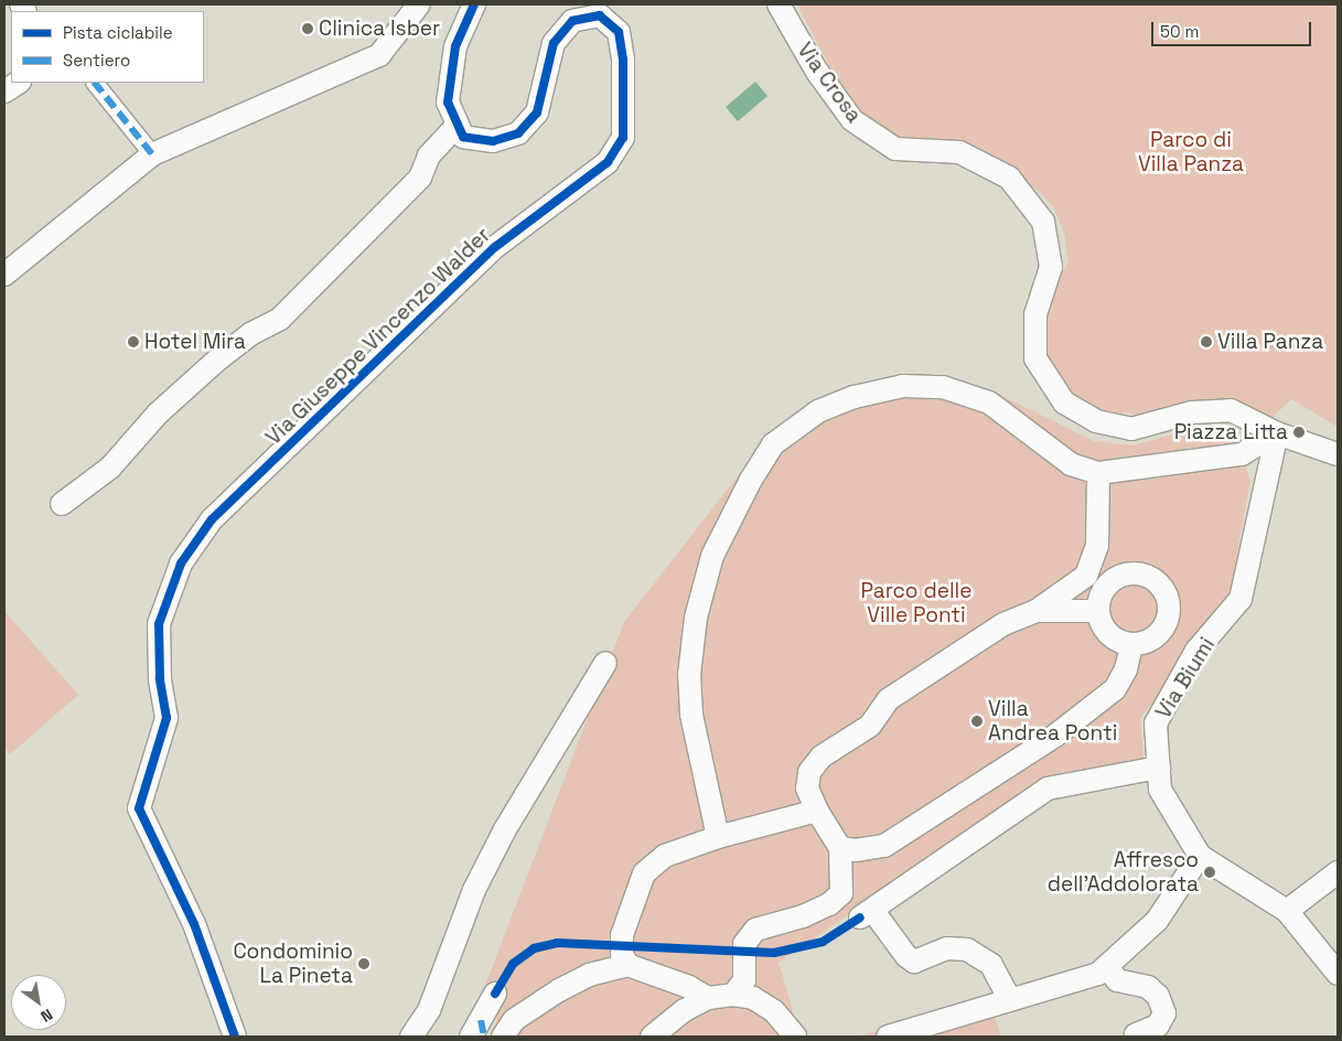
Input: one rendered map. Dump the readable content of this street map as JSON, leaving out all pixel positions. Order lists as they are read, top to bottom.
{
  "streets": {
    "street": ["Via Crosa", "Via Giuseppe Vincenzo Walder", "Via Biumi"]
  },
  "crossings": [
    ["Via Crosa", "Via Biumi"]
  ],
  "parks": ["Parco di Villa Panza", "Parco delle Ville Ponti"],
  "places": [
    "Clinica Isber",
    "Hotel Mira",
    "Villa Panza",
    "Piazza Litta",
    "Villa Andrea Ponti",
    "Affresco dell'Addolorata",
    "Condominio La Pineta"
  ],
  "legend": ["Pista ciclabile", "Sentiero"],
  "scale_bar": "50 m",
  "north": "bottom right"
}
